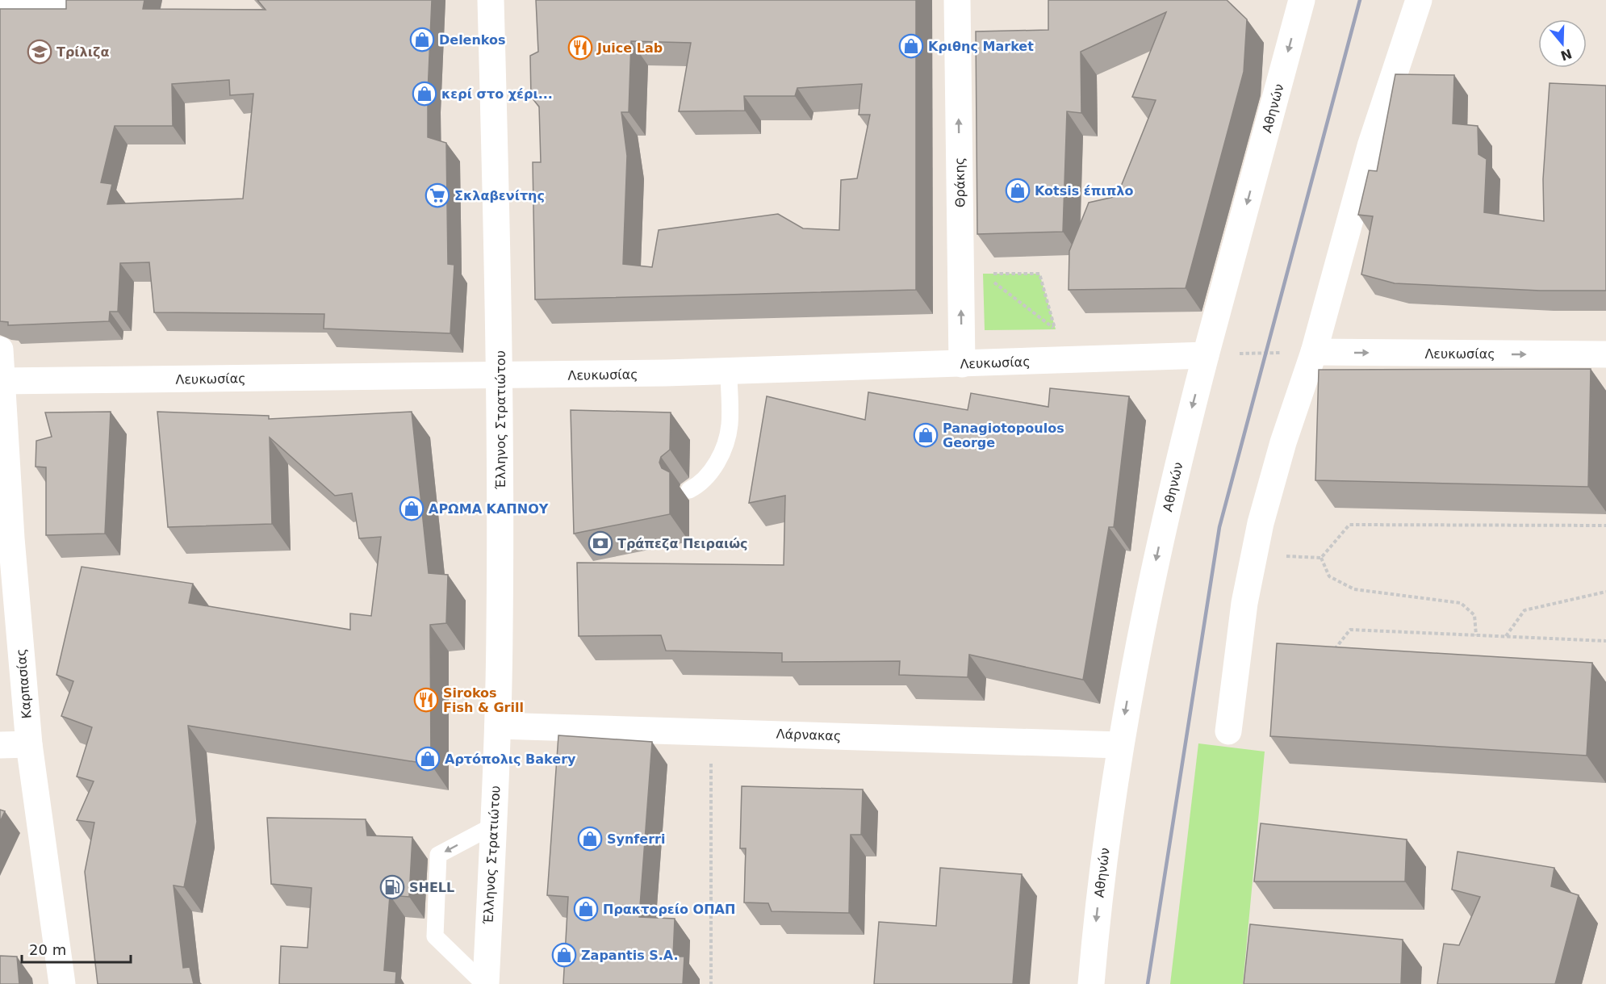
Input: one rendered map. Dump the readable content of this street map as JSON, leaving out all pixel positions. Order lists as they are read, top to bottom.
{
  "streets": {
    "street": [
      "Αθηνών",
      "Θράκης",
      "Λευκωσίας",
      "Έλληνος Στρατιώτου",
      "Καρπασίας",
      "Λάρνακας"
    ]
  },
  "crossings": [
    ["Αθηνών", "Λευκωσίας"],
    ["Αθηνών", "Λάρνακας"],
    ["Θράκης", "Λευκωσίας"],
    ["Λευκωσίας", "Έλληνος Στρατιώτου"],
    ["Λευκωσίας", "Καρπασίας"],
    ["Έλληνος Στρατιώτου", "Λάρνακας"]
  ],
  "one_way": ["Θράκης"],
  "places": {
    "shop": [
      "Delenkos",
      "Κριθης Market",
      "κερί στο χέρι...",
      "Kotsis έπιπλο",
      "Panagiotopoulos George",
      "ΑΡΩΜΑ ΚΑΠΝΟΥ",
      "Αρτόπολις Bakery",
      "Synferri",
      "Πρακτορείο ΟΠΑΠ",
      "Zapantis S.A."
    ],
    "restaurant": ["Juice Lab", "Sirokos Fish & Grill"],
    "school or university": ["Τρίλιζα"],
    "supermarket": ["Σκλαβενίτης"],
    "bank": ["Τράπεζα Πειραιώς"],
    "fuel station": ["SHELL"]
  },
  "scale_bar": "20 m",
  "north": "bottom"
}
